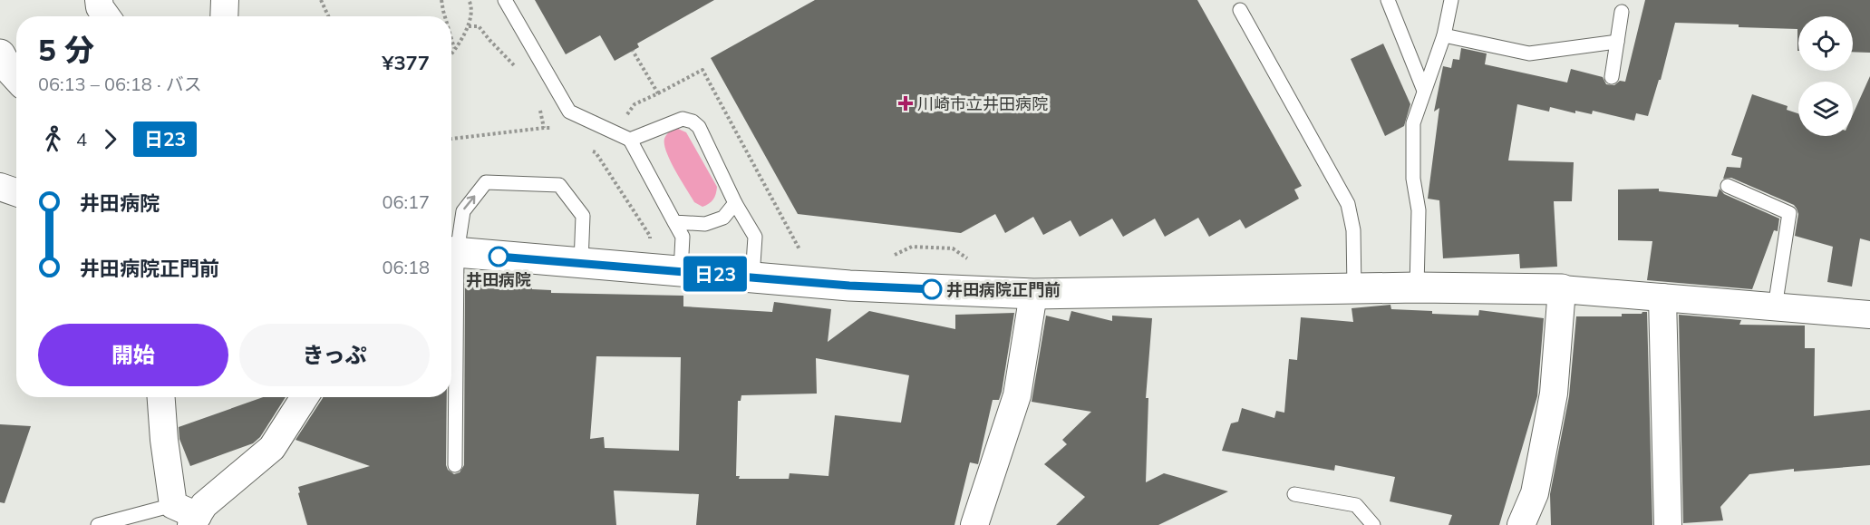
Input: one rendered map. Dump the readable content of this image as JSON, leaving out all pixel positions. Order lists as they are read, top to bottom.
{
  "places": {
    "health": ["川崎市立井田病院"],
    "other": ["井田病院", "井田病院正門前"]
  },
  "lines": ["bus line 日23"],
  "page": {
    "on_map": "日23",
    "heading": ["5 分", "06:13 – 06:18 · バス", "¥377"],
    "legs": ["4", "日23"],
    "list": [
      {
        "name": "井田病院",
        "value": "06:17"
      },
      {
        "name": "井田病院正門前",
        "value": "06:18"
      }
    ],
    "buttons": ["開始", "きっぷ"]
  }
}
